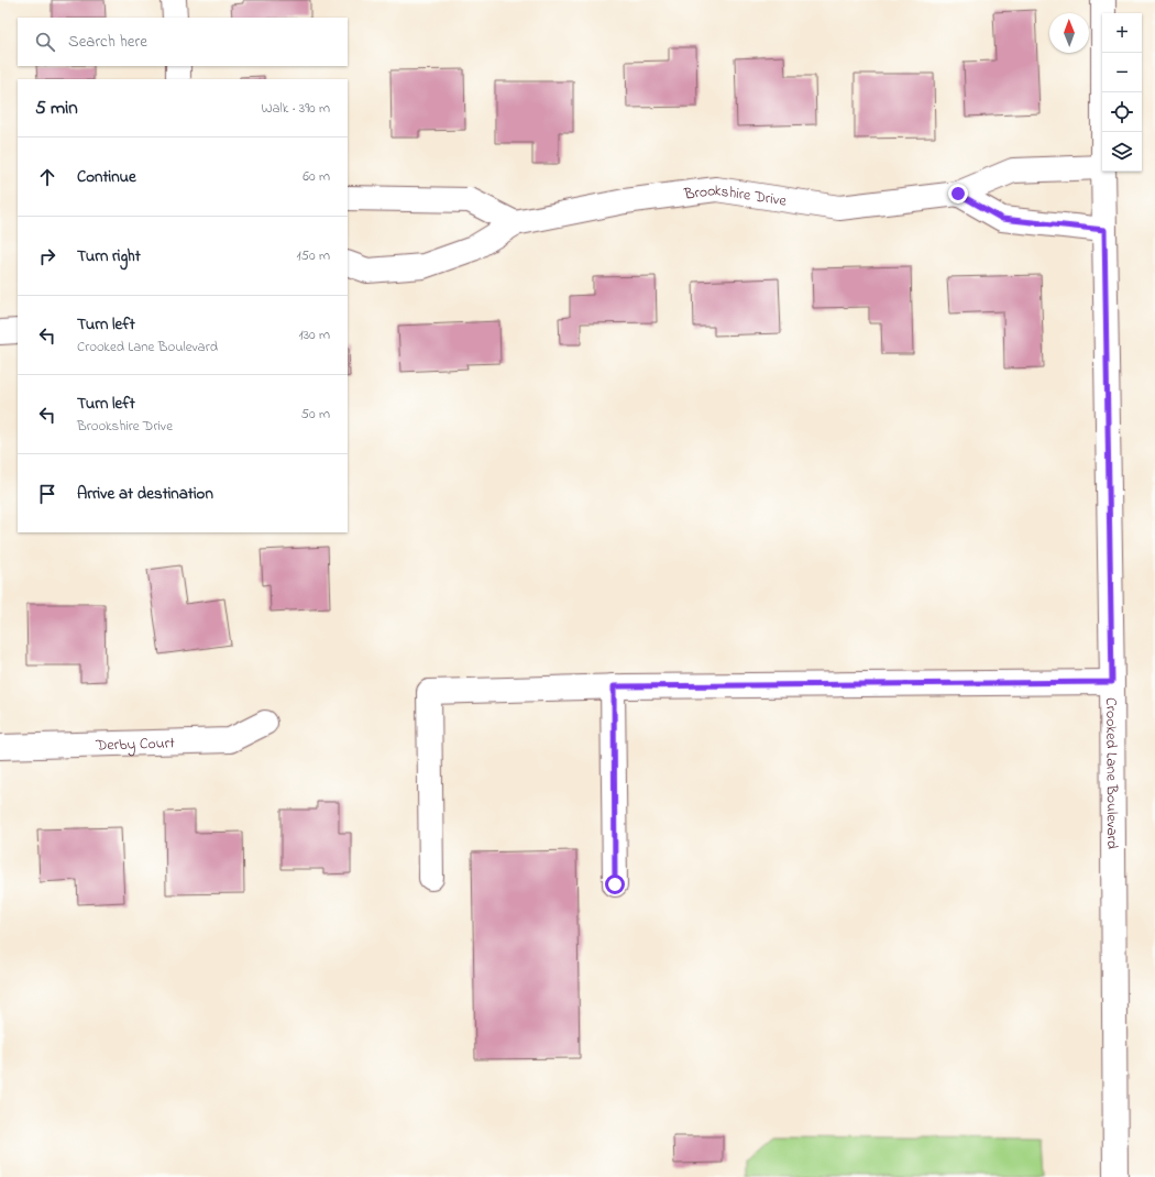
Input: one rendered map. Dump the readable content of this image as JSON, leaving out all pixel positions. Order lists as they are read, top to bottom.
{
  "streets": {
    "street": ["Brookshire Drive", "Derby Court", "Crooked Lane Boulevard"]
  },
  "north": "top",
  "page": {
    "map_buttons": ["+", "−"],
    "search": "Search here",
    "heading": ["5 min", "Walk · 390 m"],
    "list": [
      ["Continue", "60 m"],
      ["Turn right", "150 m"],
      ["Turn left", "Crooked Lane Boulevard", "130 m"],
      ["Turn left", "Brookshire Drive", "50 m"],
      "Arrive at destination"
    ]
  }
}
